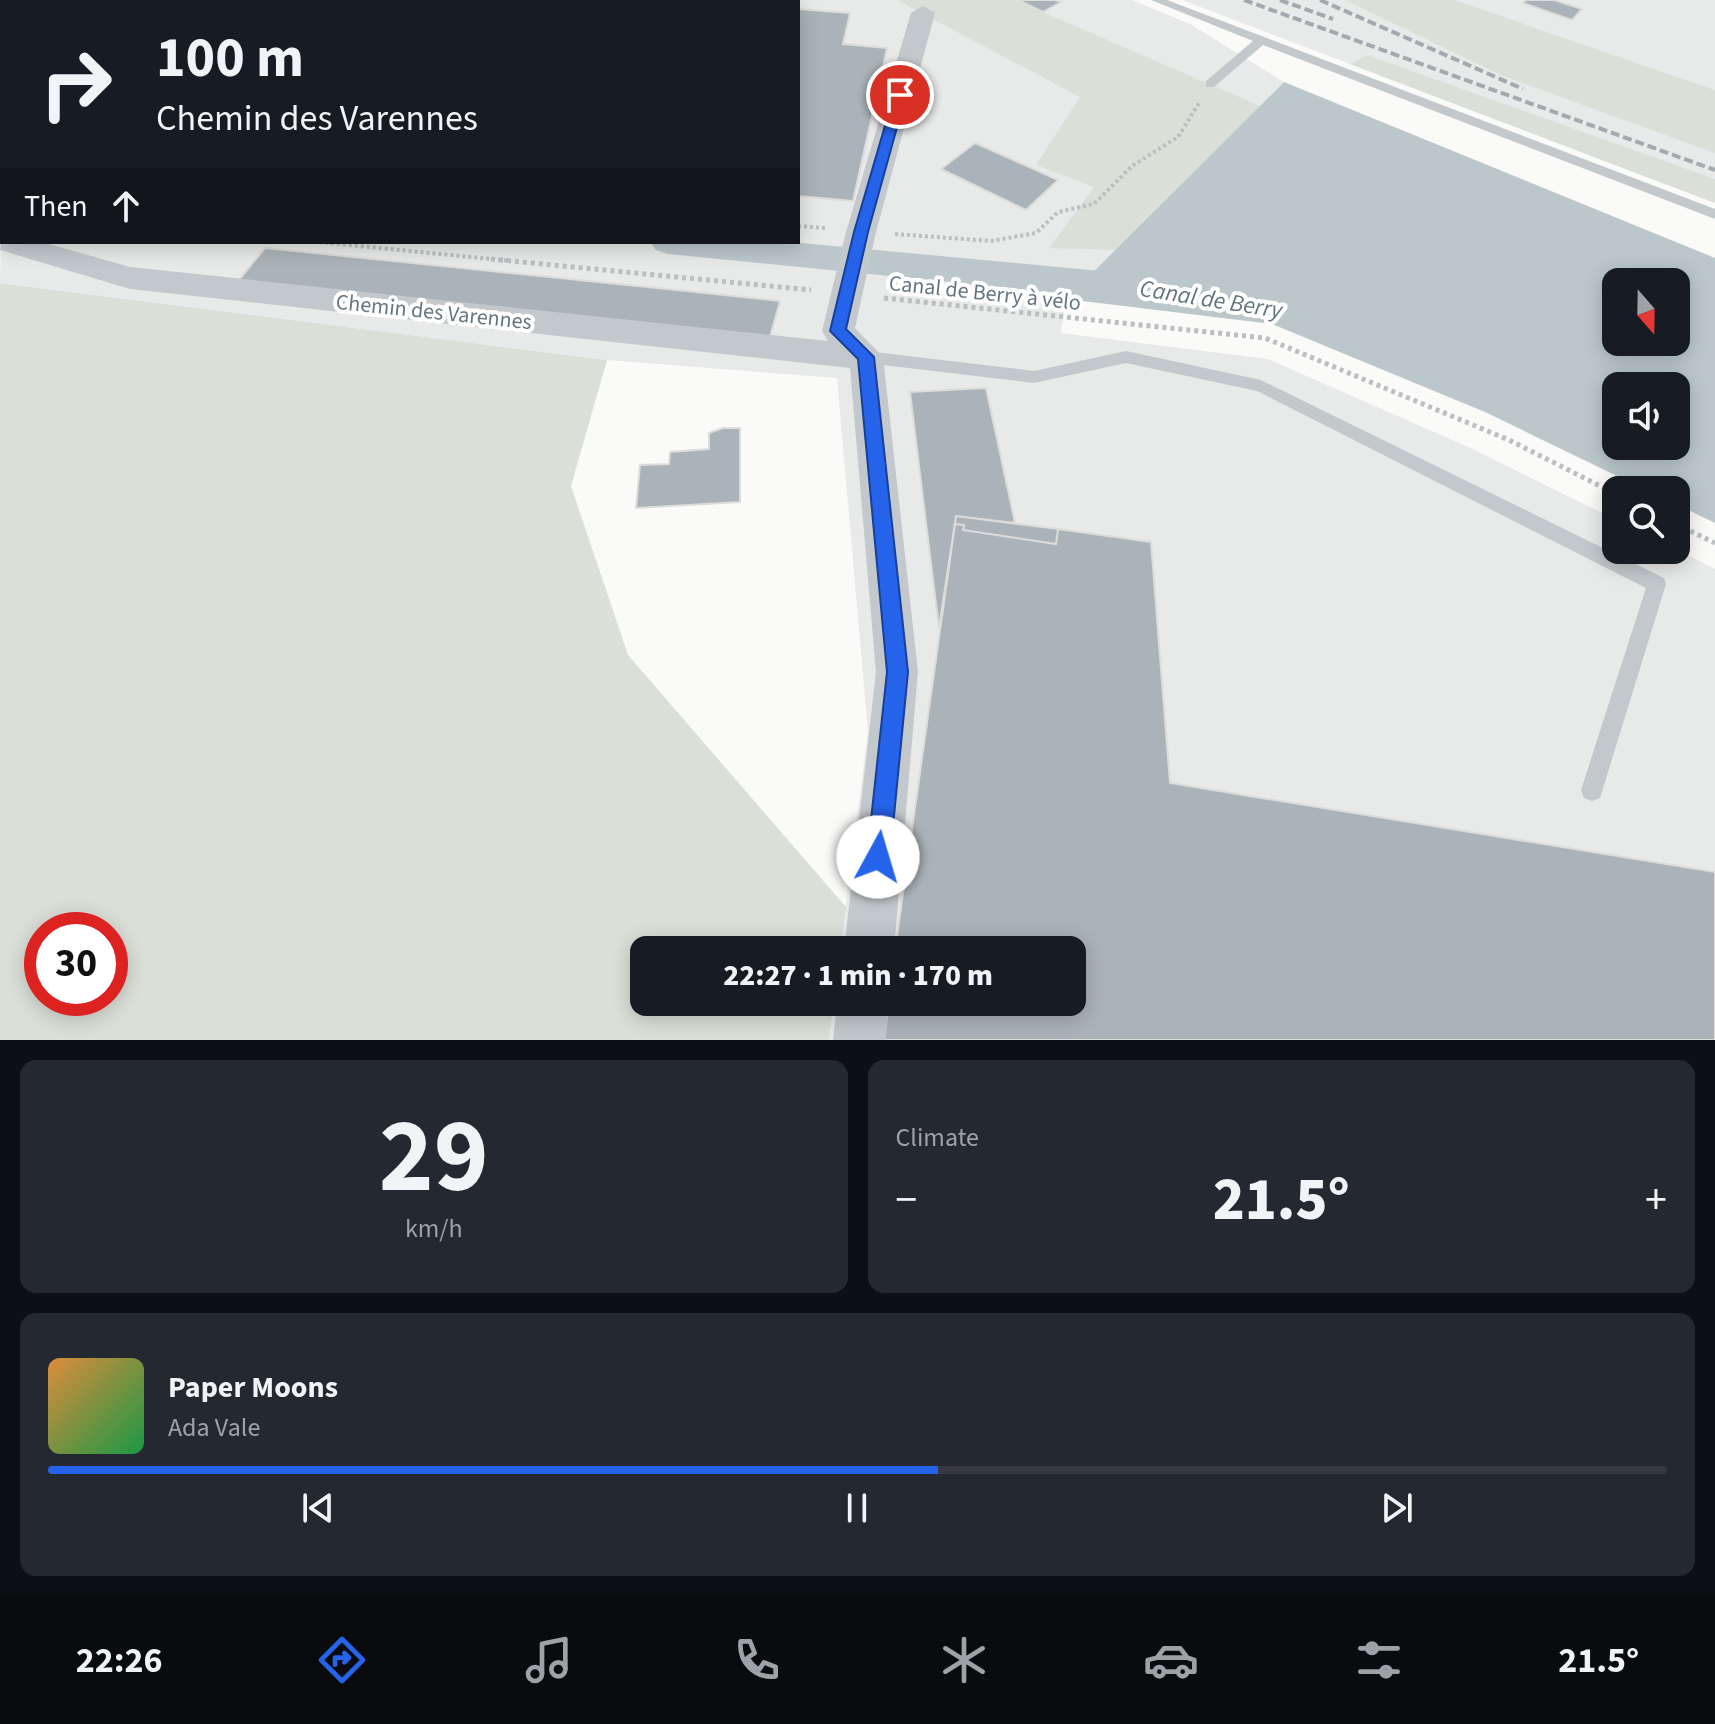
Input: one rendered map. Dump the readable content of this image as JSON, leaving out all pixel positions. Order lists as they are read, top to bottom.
{
  "streets": {
    "street": ["Chemin des Varennes"],
    "path": ["Canal de Berry à vélo"]
  },
  "water": ["Canal de Berry"],
  "north": "bottom",
  "page": {
    "turn": ["100 m", "Chemin des Varennes"],
    "then": "Then",
    "limit": "30",
    "trip": "22:27 · 1 min · 170 m",
    "tile": [
      ["29", "km/h"],
      "Climate"
    ],
    "heat": ["−", "21.5°", "+"],
    "song": ["Paper Moons", "Ada Vale"],
    "tabs": ["22:26", "21.5°"]
  }
}
